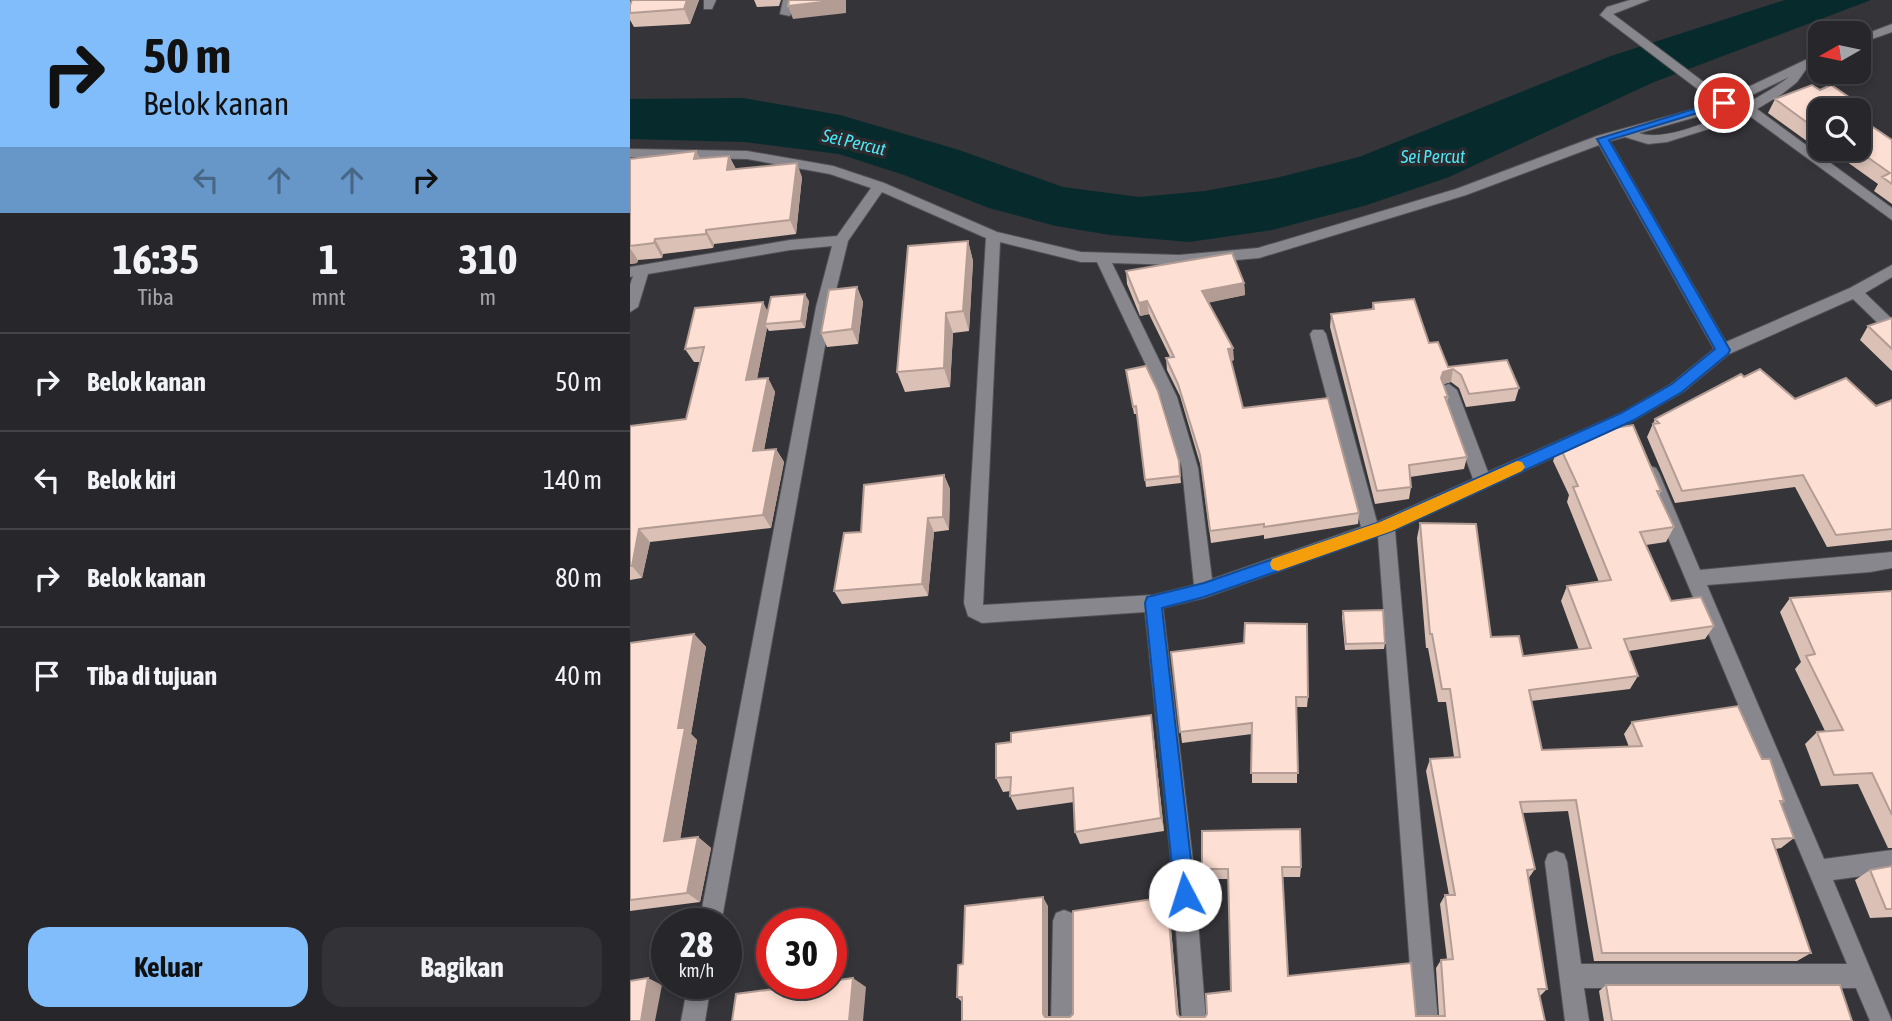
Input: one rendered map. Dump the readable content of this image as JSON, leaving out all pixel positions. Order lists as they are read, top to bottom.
{
  "water": ["Sei Percut"],
  "north": "left",
  "page": {
    "turn": ["50 m", "Belok kanan"],
    "eta": [
      "16:35",
      "Tiba",
      "1",
      "mnt",
      "310",
      "m"
    ],
    "list": [
      {
        "name": "Belok kanan",
        "value": "50 m"
      },
      {
        "name": "Belok kiri",
        "value": "140 m"
      },
      {
        "name": "Belok kanan",
        "value": "80 m"
      },
      {
        "name": "Tiba di tujuan",
        "value": "40 m"
      }
    ],
    "speed": "28 km/h",
    "limit": "30",
    "buttons": ["Keluar", "Bagikan"]
  }
}
